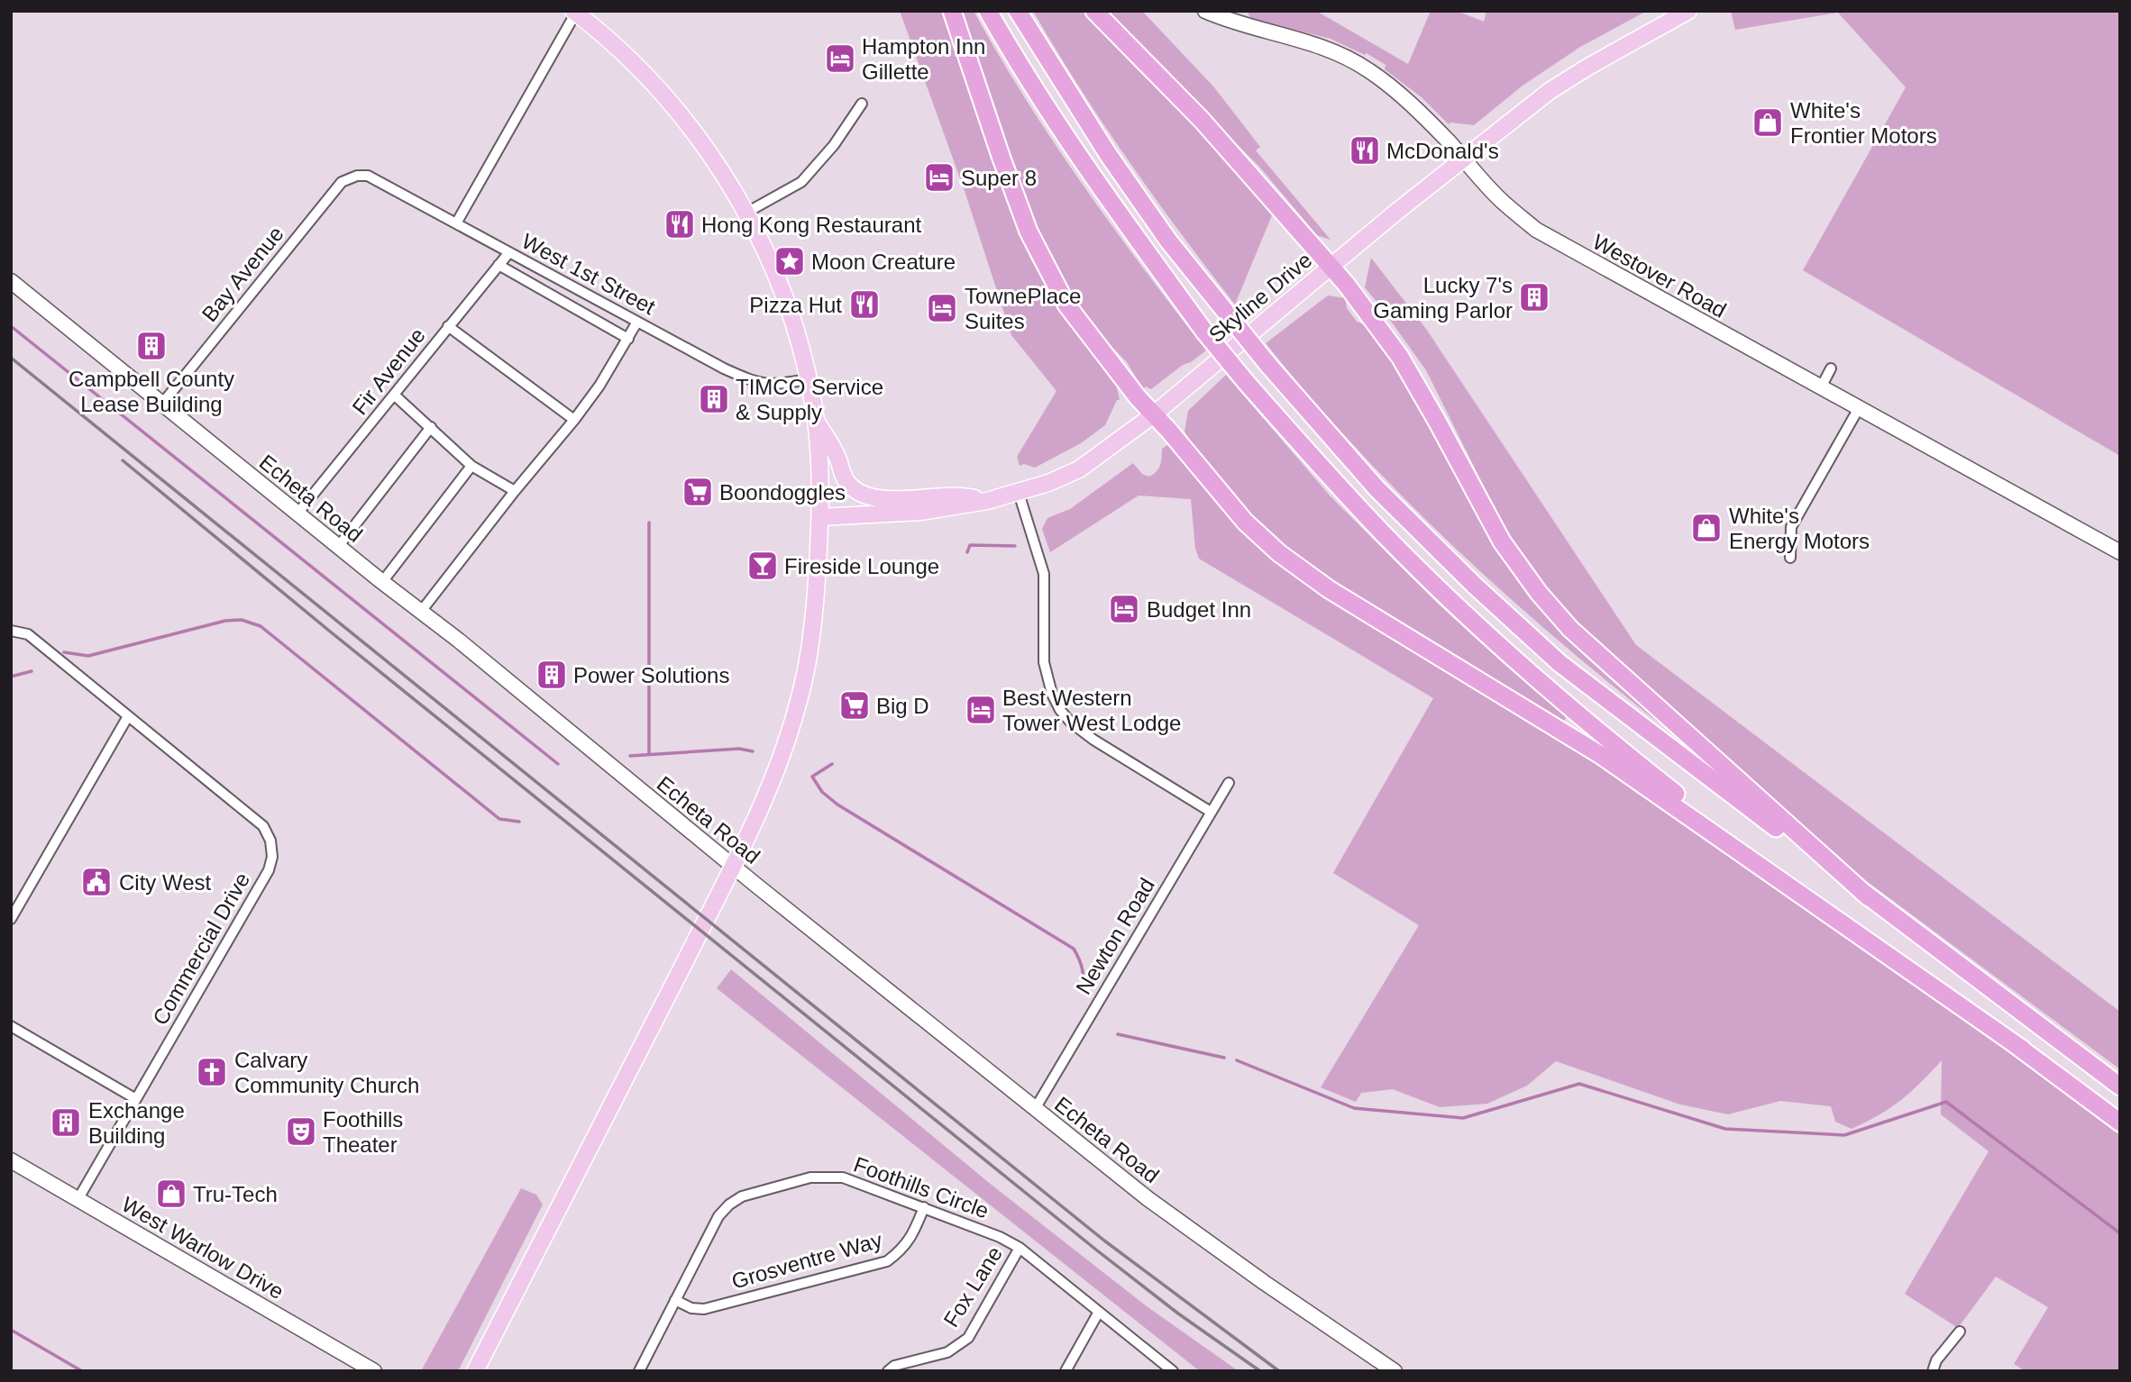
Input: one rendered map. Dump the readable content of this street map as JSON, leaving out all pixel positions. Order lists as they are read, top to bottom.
{
  "streets": {
    "main road": ["Skyline Drive"],
    "street": [
      "Bay Avenue",
      "West 1st Street",
      "Westover Road",
      "Fir Avenue",
      "Echeta Road",
      "Newton Road",
      "Commercial Drive",
      "Foothills Circle",
      "West Warlow Drive",
      "Grosventre Way",
      "Fox Lane"
    ]
  },
  "crossings": [
    ["Bay Avenue", "West 1st Street"],
    ["Bay Avenue", "Echeta Road"],
    ["West 1st Street", "Fir Avenue"],
    ["Westover Road", "Skyline Drive"],
    ["Fir Avenue", "Echeta Road"],
    ["Echeta Road", "Newton Road"],
    ["Commercial Drive", "West Warlow Drive"],
    ["Foothills Circle", "Grosventre Way"],
    ["Foothills Circle", "Fox Lane"]
  ],
  "places": {
    "hotel": [
      "Hampton Inn Gillette",
      "Super 8",
      "TownePlace Suites",
      "Budget Inn",
      "Best Western Tower West Lodge"
    ],
    "shop": ["White's Frontier Motors", "White's Energy Motors", "Tru-Tech"],
    "restaurant": ["McDonald's", "Hong Kong Restaurant", "Pizza Hut"],
    "place": ["Moon Creature"],
    "building": [
      "Lucky 7's Gaming Parlor",
      "Campbell County Lease Building",
      "TIMCO Service & Supply",
      "Power Solutions",
      "Exchange Building"
    ],
    "supermarket": ["Boondoggles", "Big D"],
    "bar": ["Fireside Lounge"],
    "public building": ["City West"],
    "church": ["Calvary Community Church"],
    "theatre": ["Foothills Theater"]
  }
}
